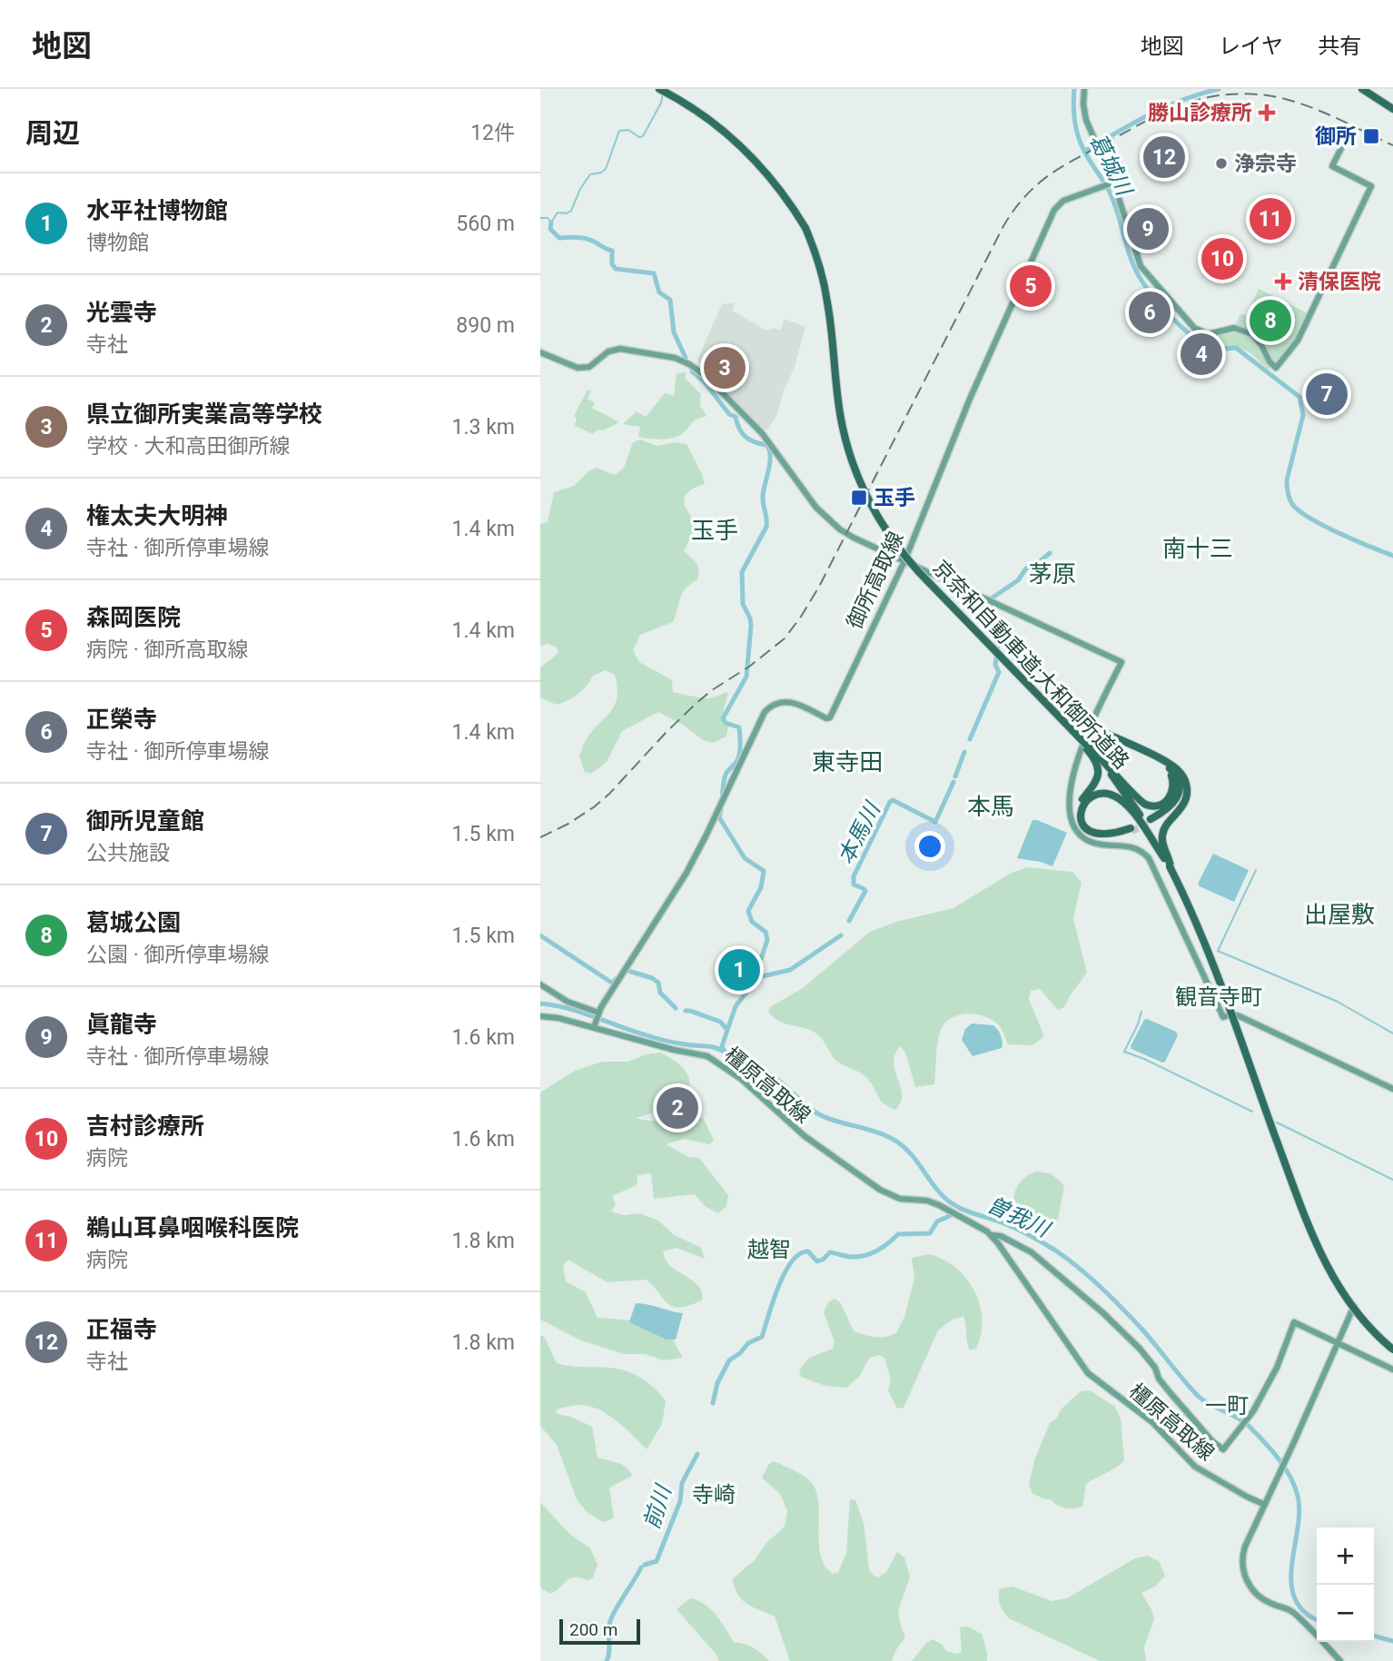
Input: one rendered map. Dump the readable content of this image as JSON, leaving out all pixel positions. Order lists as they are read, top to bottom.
{
  "streets": {
    "highway": ["京奈和自動車道;大和御所道路"],
    "main road": ["御所高取線", "橿原高取線"]
  },
  "crossings": [
    ["御所高取線", "橿原高取線"]
  ],
  "districts": [
    "玉手",
    "南十三",
    "茅原",
    "東寺田",
    "本馬",
    "出屋敷",
    "観音寺町",
    "越智",
    "一町",
    "寺崎"
  ],
  "water": [
    "葛城川",
    "本馬川",
    "曽我川",
    "前川"
  ],
  "places": {
    "health": ["勝山診療所", "清保医院"],
    "transit": ["御所", "玉手"],
    "other": ["浄宗寺"]
  },
  "scale_bar": "200 m",
  "page": {
    "header": "地図",
    "nav": ["地図", "レイヤ", "共有"],
    "heading": ["周辺", "12件"],
    "pins": [
      "12",
      "11",
      "9",
      "10",
      "5",
      "6",
      "8",
      "4",
      "3",
      "7",
      "1",
      "2"
    ],
    "list": [
      {
        "mark": "1",
        "name": "水平社博物館",
        "note": "博物館",
        "value": "560 m"
      },
      {
        "mark": "2",
        "name": "光雲寺",
        "note": "寺社",
        "value": "890 m"
      },
      {
        "mark": "3",
        "name": "県立御所実業高等学校",
        "note": "学校 · 大和高田御所線",
        "value": "1.3 km"
      },
      {
        "mark": "4",
        "name": "権太夫大明神",
        "note": "寺社 · 御所停車場線",
        "value": "1.4 km"
      },
      {
        "mark": "5",
        "name": "森岡医院",
        "note": "病院 · 御所高取線",
        "value": "1.4 km"
      },
      {
        "mark": "6",
        "name": "正榮寺",
        "note": "寺社 · 御所停車場線",
        "value": "1.4 km"
      },
      {
        "mark": "7",
        "name": "御所児童館",
        "note": "公共施設",
        "value": "1.5 km"
      },
      {
        "mark": "8",
        "name": "葛城公園",
        "note": "公園 · 御所停車場線",
        "value": "1.5 km"
      },
      {
        "mark": "9",
        "name": "眞龍寺",
        "note": "寺社 · 御所停車場線",
        "value": "1.6 km"
      },
      {
        "mark": "10",
        "name": "吉村診療所",
        "note": "病院",
        "value": "1.6 km"
      },
      {
        "mark": "11",
        "name": "鵜山耳鼻咽喉科医院",
        "note": "病院",
        "value": "1.8 km"
      },
      {
        "mark": "12",
        "name": "正福寺",
        "note": "寺社",
        "value": "1.8 km"
      }
    ],
    "map_buttons": ["+", "−"],
    "scale": "200 m"
  }
}
